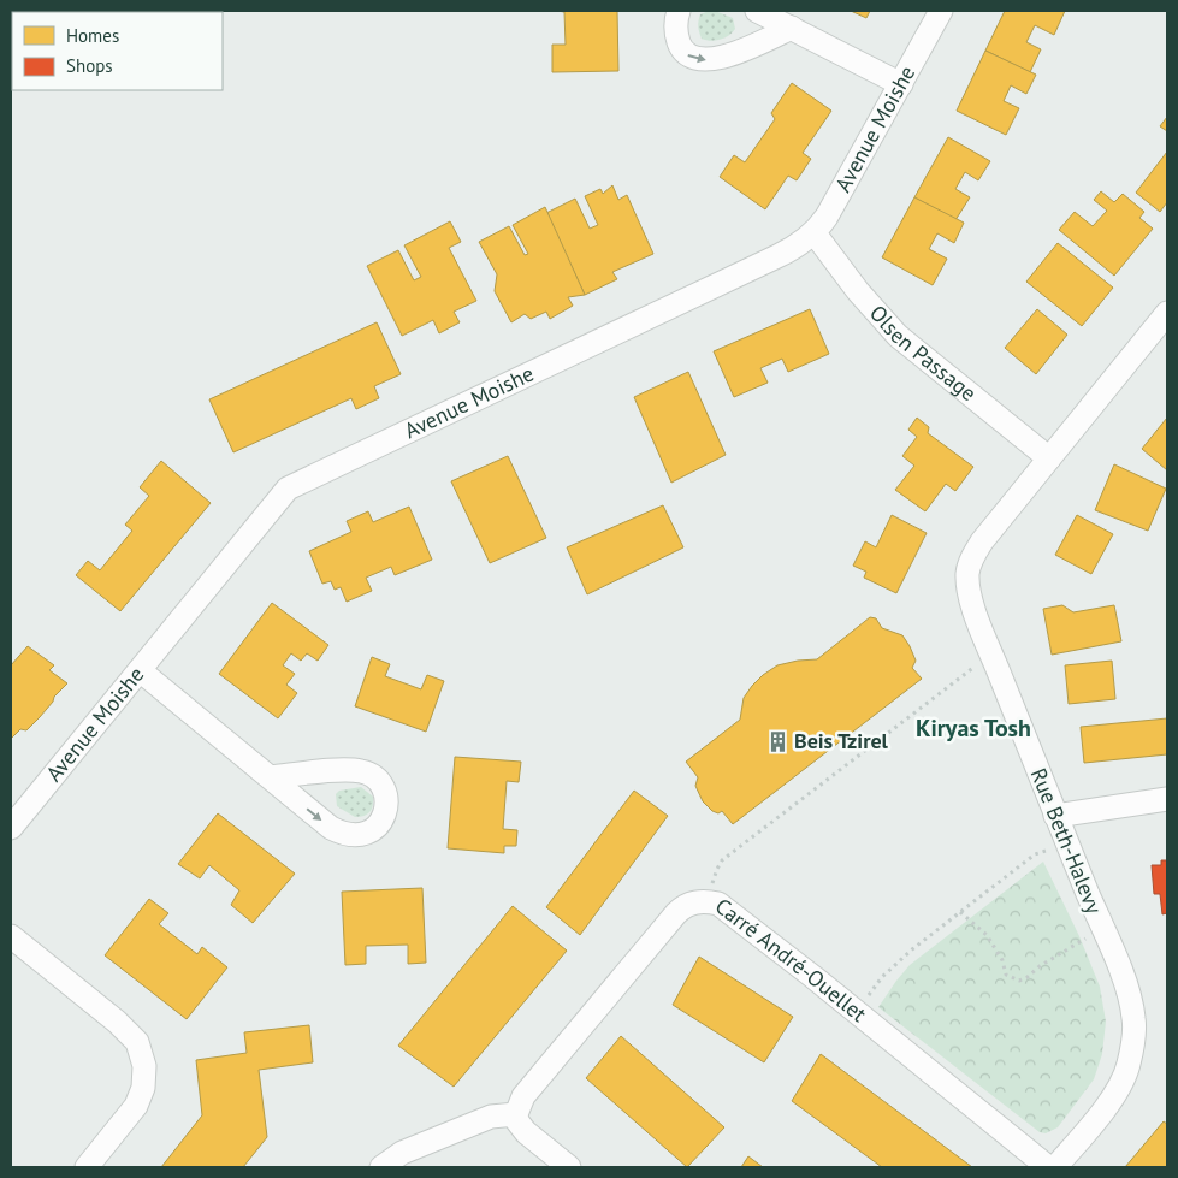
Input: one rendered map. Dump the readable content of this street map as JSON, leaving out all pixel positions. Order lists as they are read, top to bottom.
{
  "streets": {
    "street": [
      "Avenue Moishe",
      "Olsen Passage",
      "Rue Beth-Halevy",
      "Carré André-Ouellet"
    ]
  },
  "crossings": [
    ["Avenue Moishe", "Olsen Passage"],
    ["Olsen Passage", "Rue Beth-Halevy"]
  ],
  "districts": ["Kiryas Tosh"],
  "places": {
    "building": ["Beis Tzirel"]
  },
  "legend": ["Homes", "Shops"]
}
